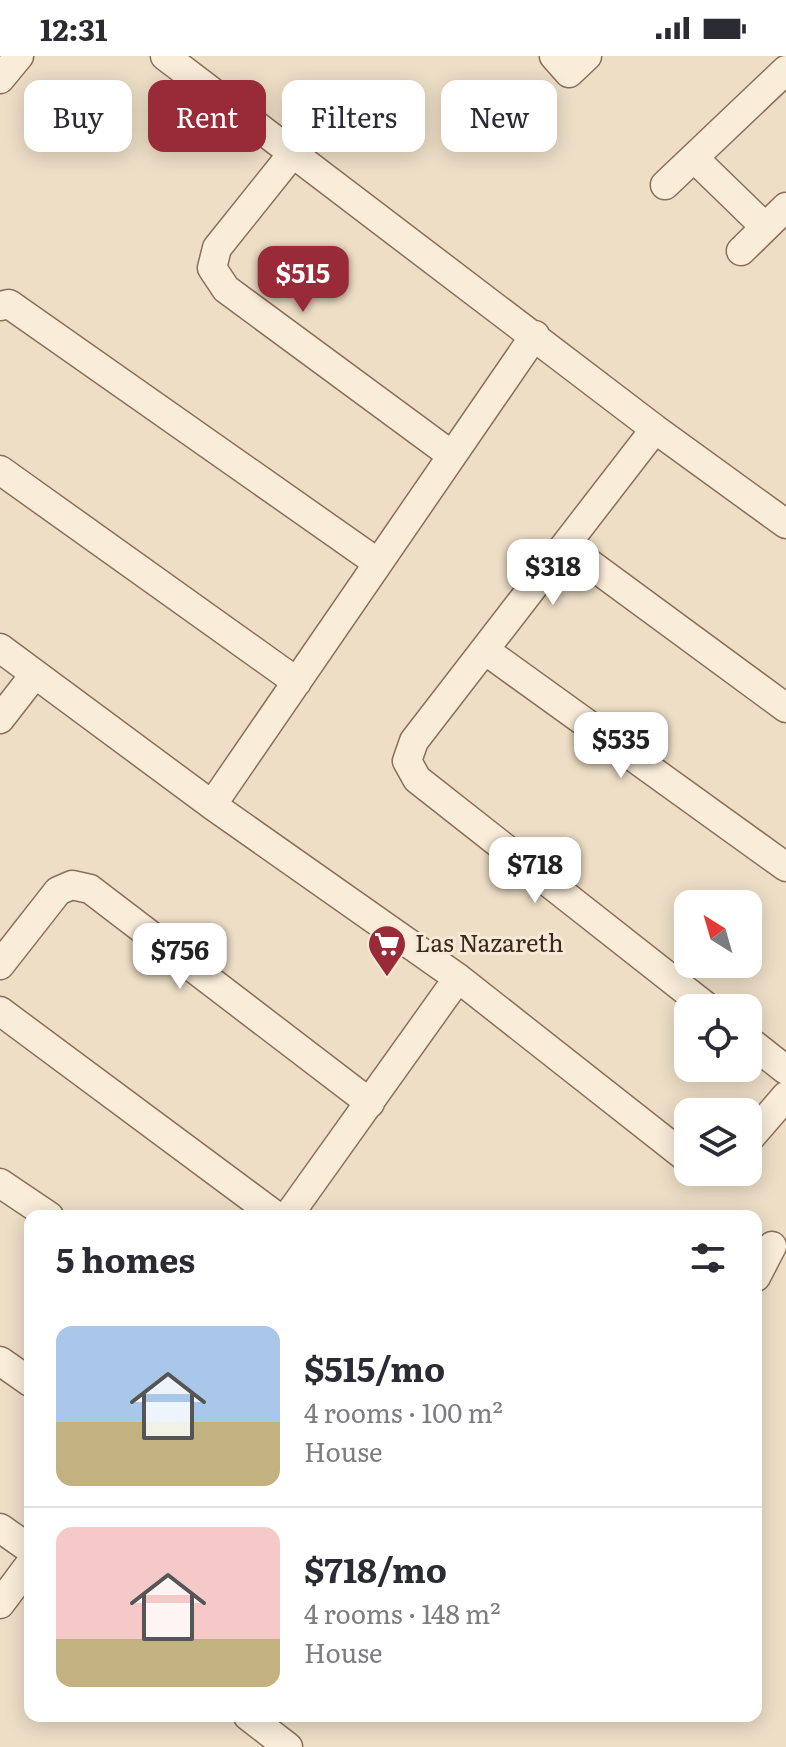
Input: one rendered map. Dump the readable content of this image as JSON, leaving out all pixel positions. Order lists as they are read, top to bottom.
{
  "places": {
    "supermarket": ["Las Nazareth"]
  },
  "north": "top left",
  "page": {
    "status": "12:31",
    "chip": [
      "Buy",
      "Rent",
      "Filters",
      "New"
    ],
    "price": [
      "$515",
      "$318",
      "$535",
      "$718",
      "$756"
    ],
    "heading": "5 homes",
    "list": [
      {
        "name": "$515/mo",
        "note": "4 rooms · 100 m² · House"
      },
      {
        "name": "$718/mo",
        "note": "4 rooms · 148 m² · House"
      }
    ]
  }
}
